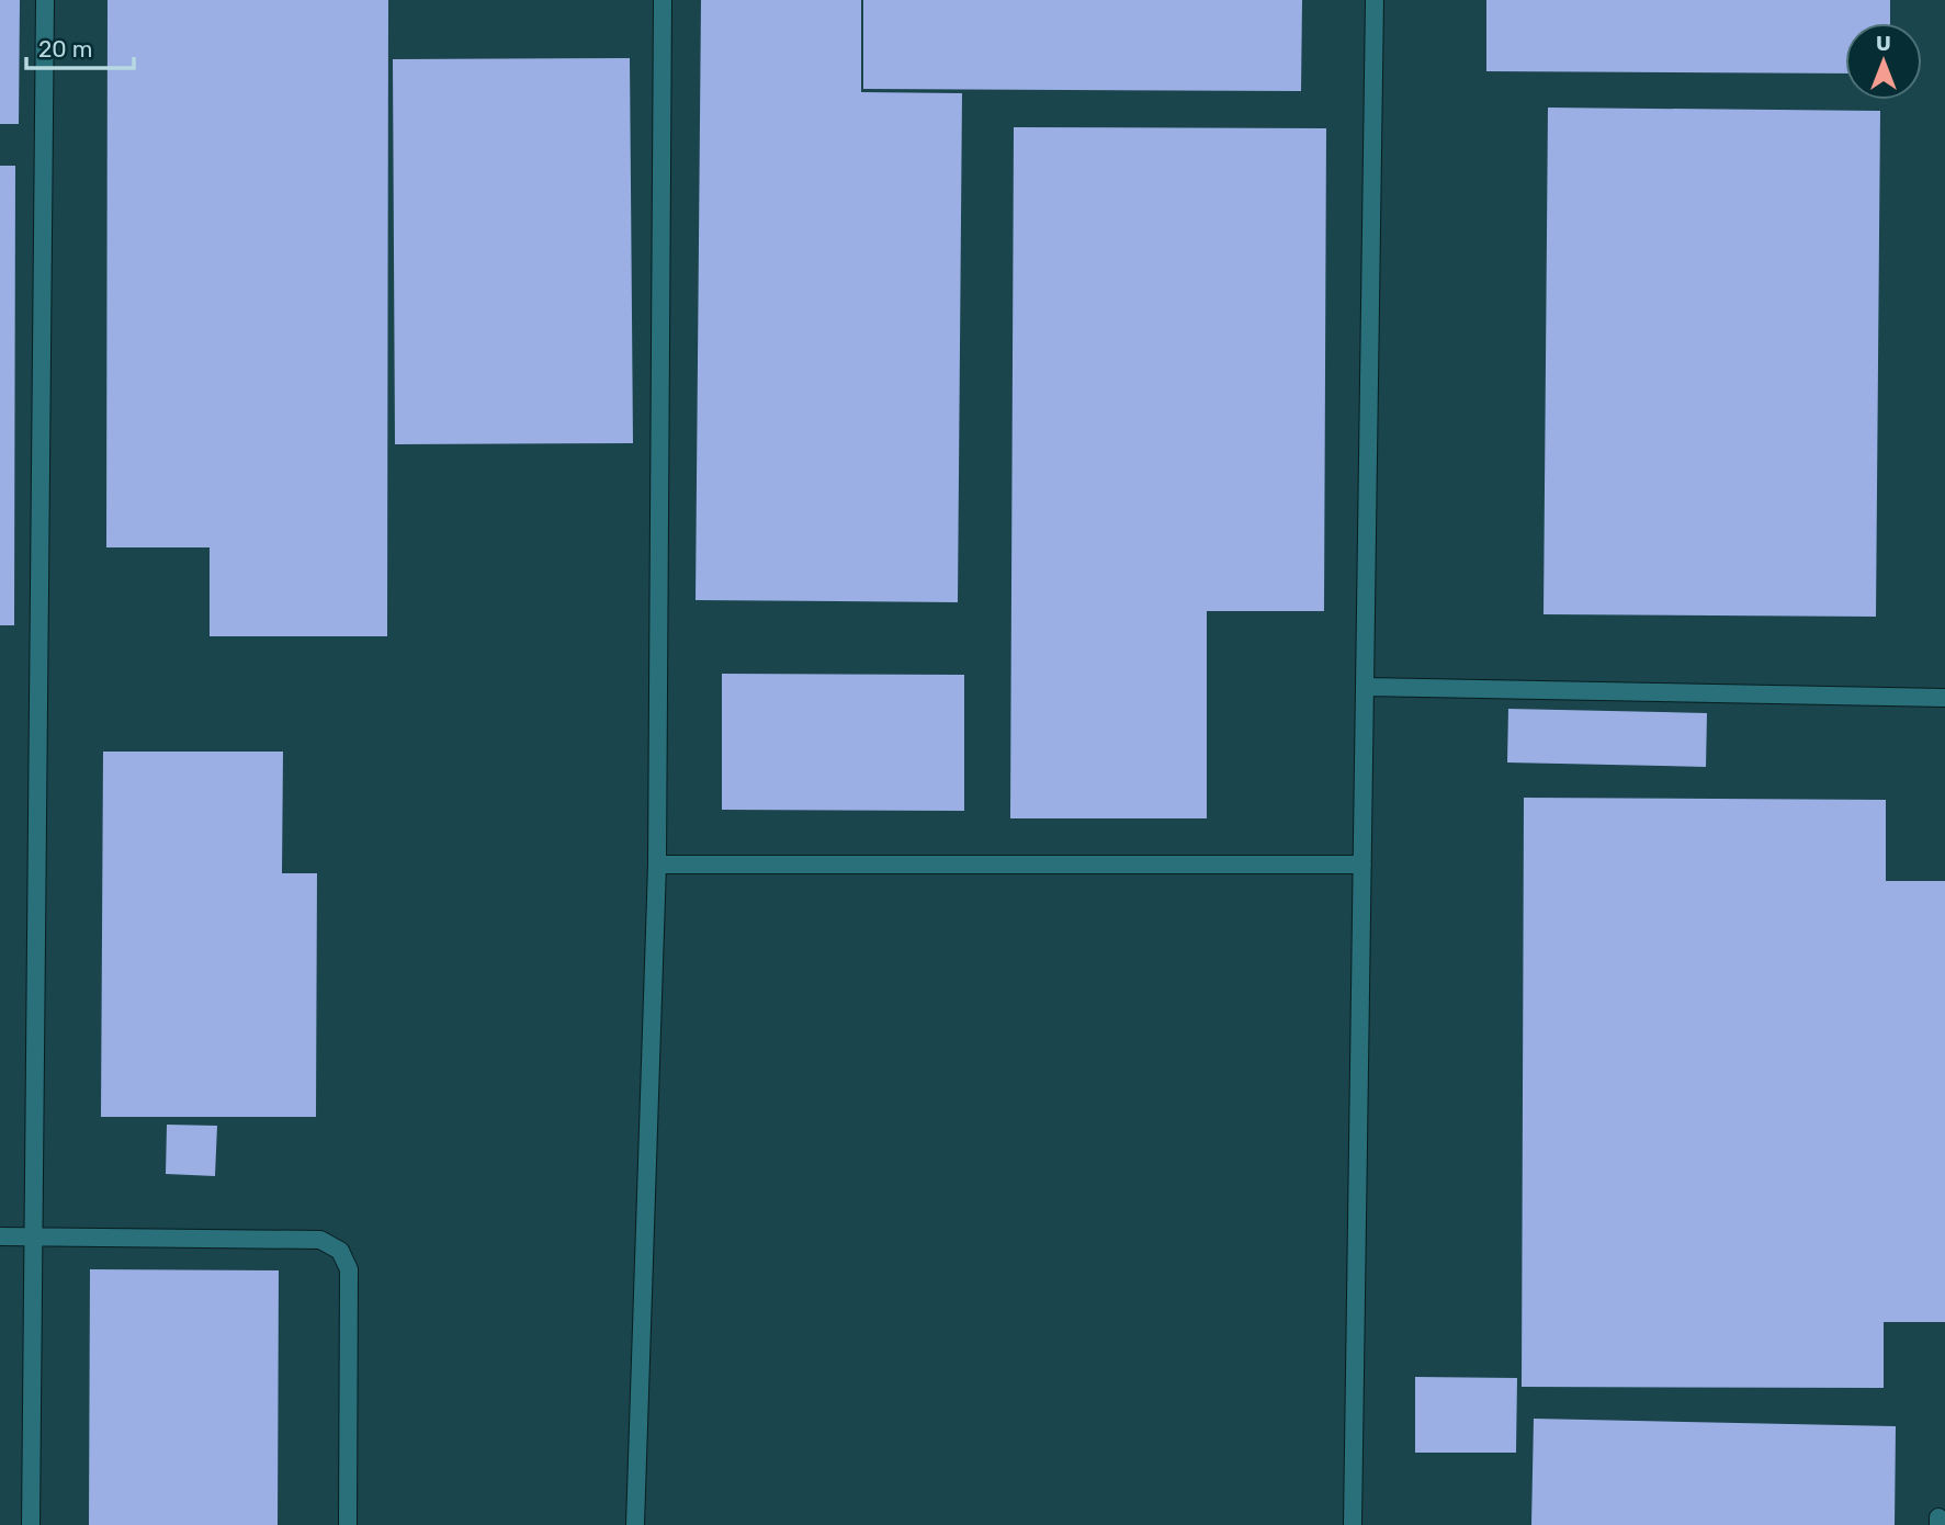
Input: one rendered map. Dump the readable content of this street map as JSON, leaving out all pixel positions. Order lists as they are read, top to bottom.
{
  "scale_bar": "20 m",
  "north": "top"
}
